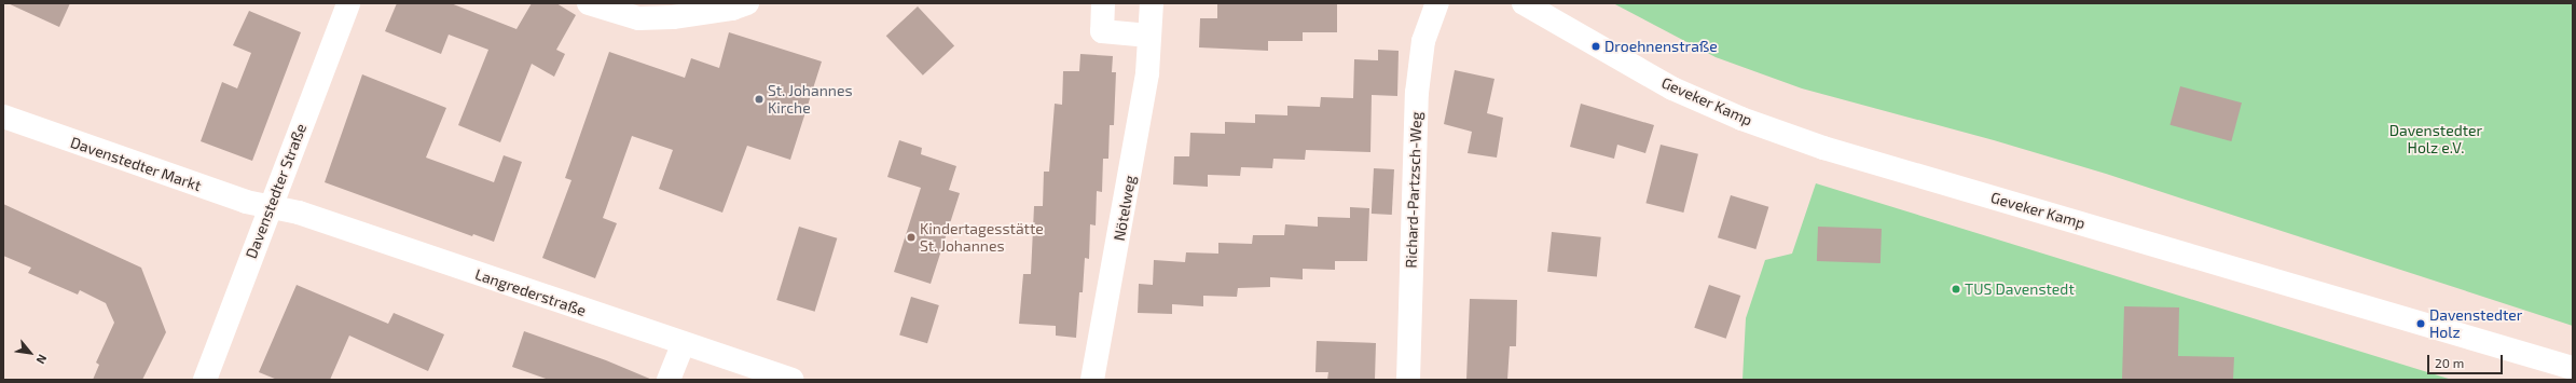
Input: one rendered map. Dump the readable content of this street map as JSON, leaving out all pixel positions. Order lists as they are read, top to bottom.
{
  "streets": {
    "street": [
      "Geveker Kamp",
      "Davenstedter Markt",
      "Richard-Partzsch-Weg",
      "Davenstedter Straße",
      "Nötelweg",
      "Langrederstraße"
    ]
  },
  "crossings": [
    ["Davenstedter Markt", "Davenstedter Straße"],
    ["Davenstedter Markt", "Langrederstraße"],
    ["Davenstedter Straße", "Langrederstraße"]
  ],
  "parks": ["Davenstedter Holz e.V."],
  "places": [
    "Droehnenstraße",
    "St. Johannes Kirche",
    "Kindertagesstätte St. Johannes",
    "TUS Davenstedt",
    "Davenstedter Holz"
  ],
  "scale_bar": "20 m",
  "north": "bottom right"
}
